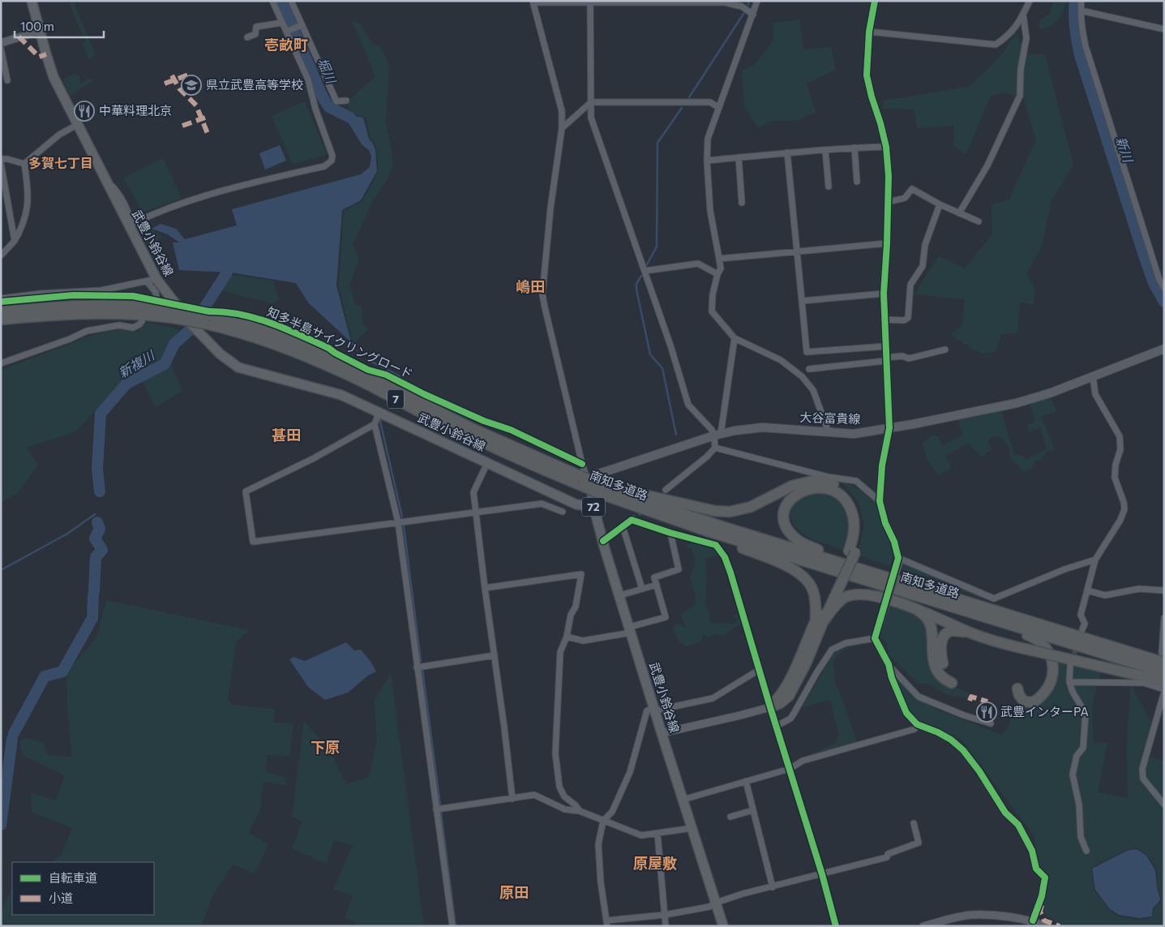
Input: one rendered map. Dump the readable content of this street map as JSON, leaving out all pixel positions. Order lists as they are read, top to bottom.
{
  "streets": {
    "highway": ["7", "南知多道路"],
    "main road": ["武豊小鈴谷線", "大谷富貴線", "72"],
    "cycle path": ["知多半島サイクリングロード"]
  },
  "crossings": [
    ["武豊小鈴谷線", "南知多道路"],
    ["大谷富貴線", "南知多道路"]
  ],
  "districts": [
    "壱畝町",
    "多賀七丁目",
    "嶋田",
    "甚田",
    "下原",
    "原屋敷",
    "原田"
  ],
  "water": ["堀川", "新川", "新複川"],
  "places": {
    "school or university": ["県立武豊高等学校"],
    "restaurant": ["中華料理北京", "武豊インターPA"]
  },
  "legend": ["自転車道", "小道"],
  "scale_bar": "100 m"
}
